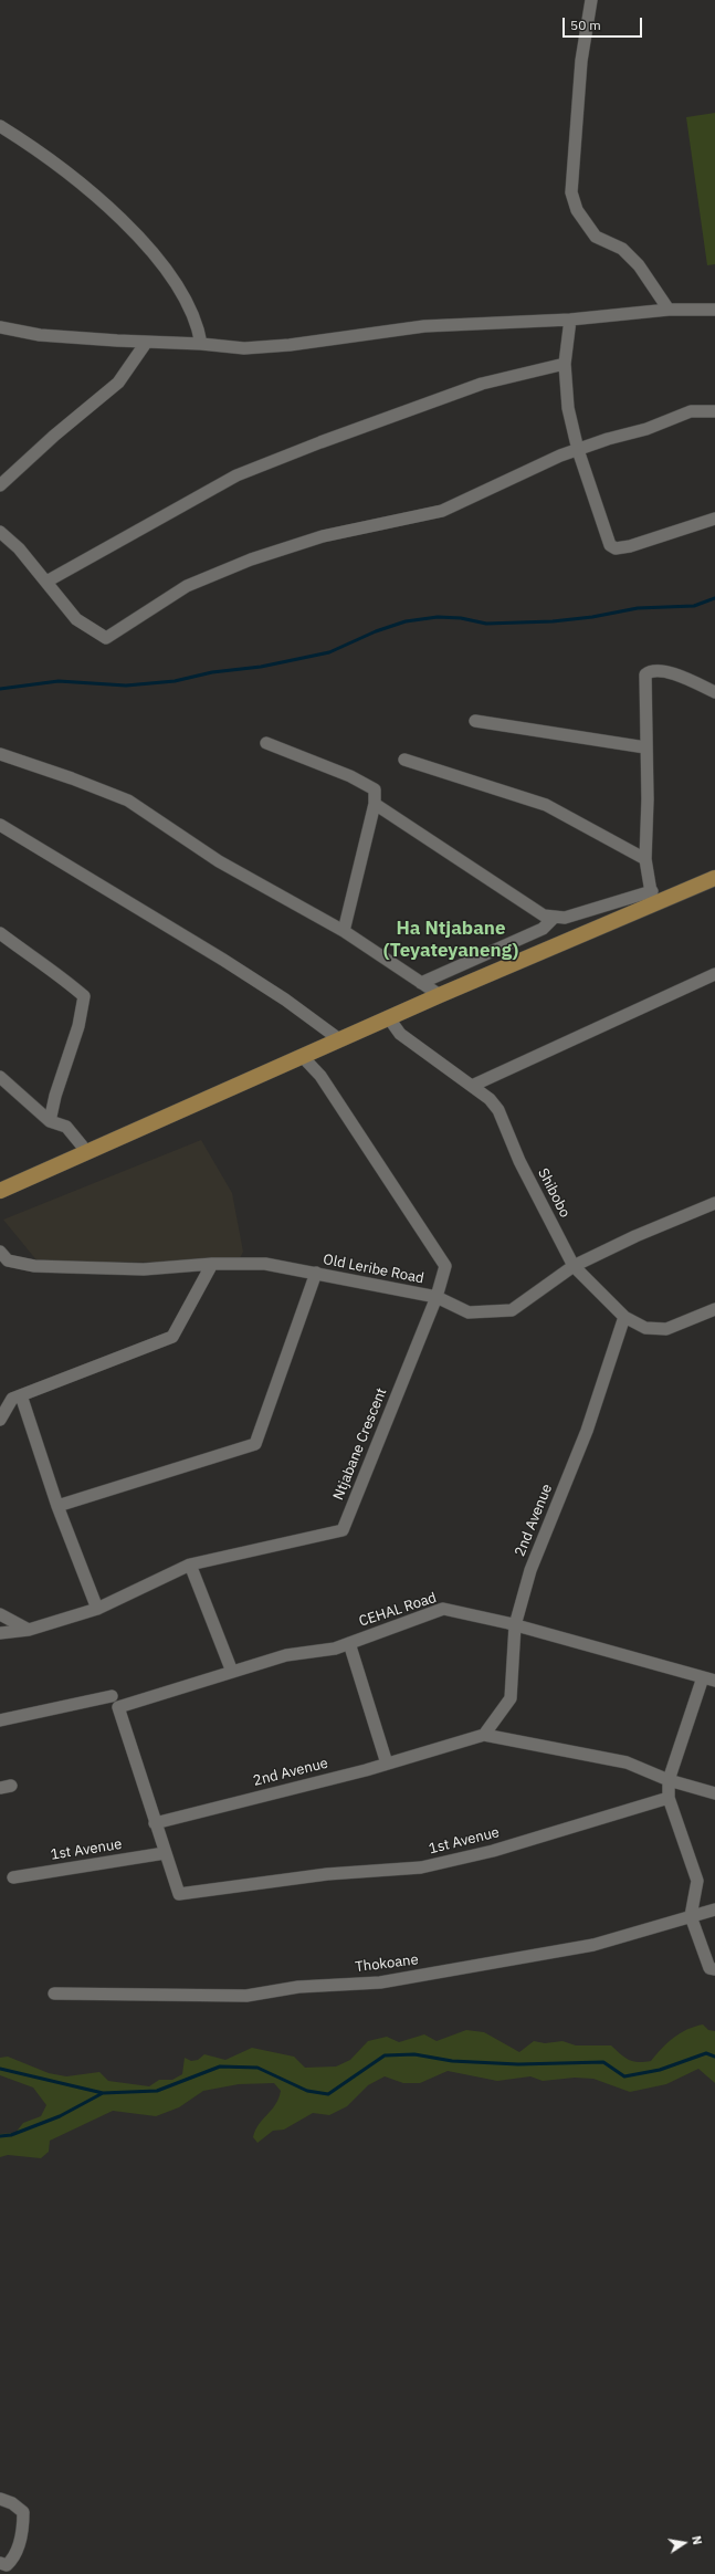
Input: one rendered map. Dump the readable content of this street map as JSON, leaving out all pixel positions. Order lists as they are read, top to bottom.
{
  "streets": {
    "street": [
      "Shibobo",
      "Old Leribe Road",
      "Ntjabane Crescent",
      "2nd Avenue",
      "CEHAL Road",
      "1st Avenue",
      "Thokoane"
    ]
  },
  "crossings": [
    ["Shibobo", "Old Leribe Road"],
    ["Shibobo", "2nd Avenue"],
    ["Old Leribe Road", "Ntjabane Crescent"],
    ["2nd Avenue", "CEHAL Road"],
    ["2nd Avenue", "1st Avenue"],
    ["CEHAL Road", "1st Avenue"]
  ],
  "districts": ["Ha Ntjabane (Teyateyaneng)"],
  "scale_bar": "50 m",
  "north": "right"
}
